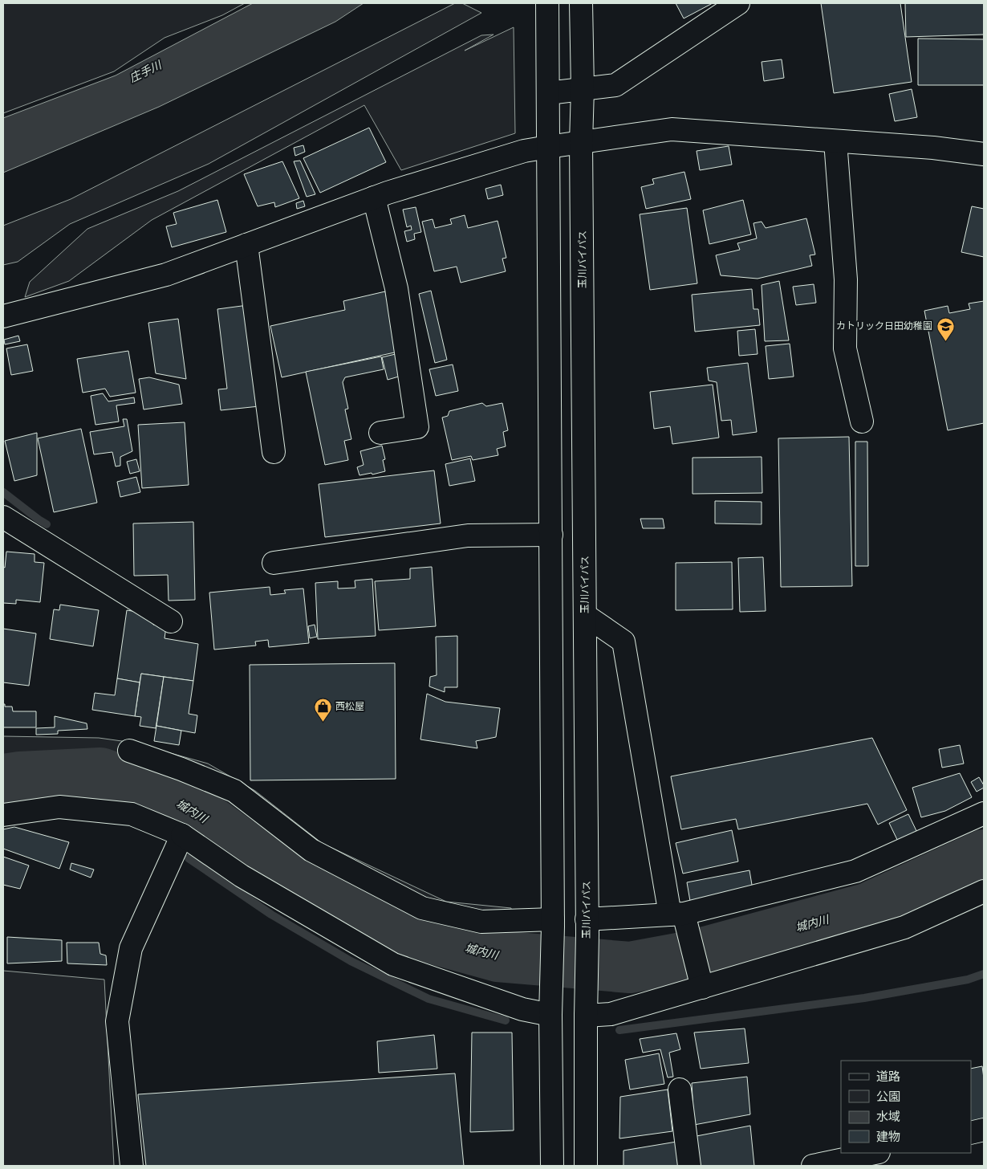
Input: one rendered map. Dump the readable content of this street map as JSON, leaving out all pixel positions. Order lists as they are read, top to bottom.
{
  "streets": {
    "main road": ["玉川バイパス"]
  },
  "water": ["庄手川", "城内川"],
  "places": {
    "school or university": ["カトリック日田幼稚園"],
    "shop": ["西松屋"]
  },
  "legend": [
    "道路",
    "公園",
    "水域",
    "建物"
  ]
}
